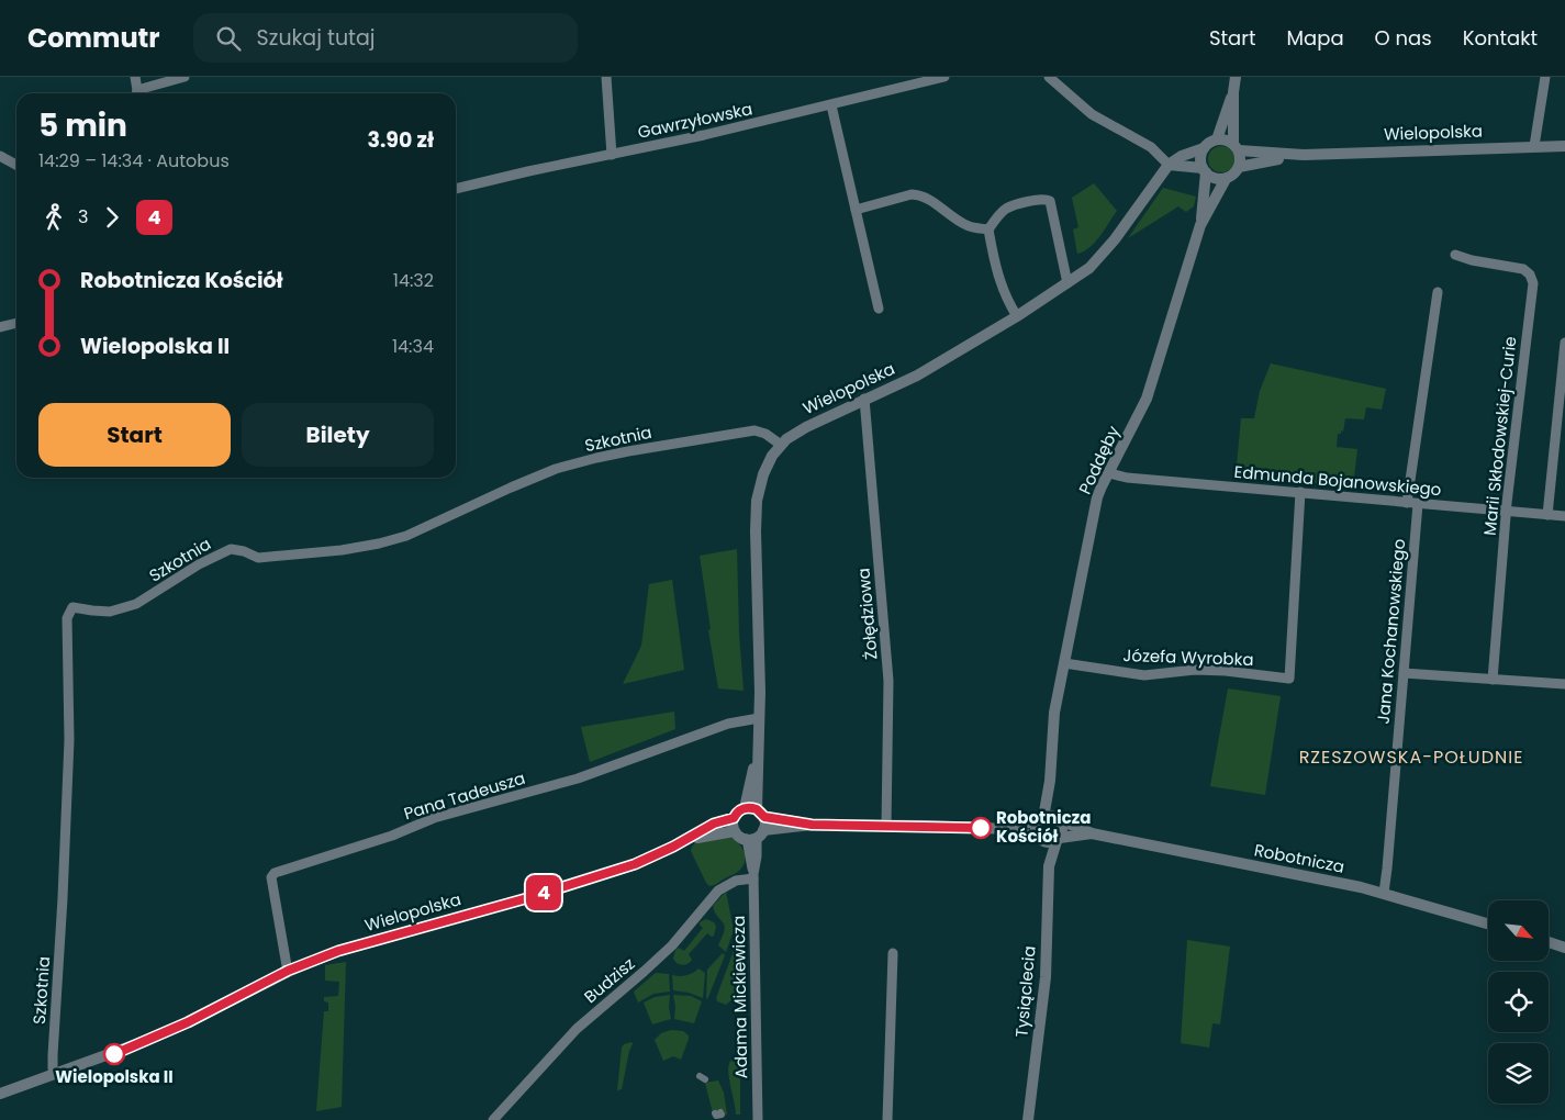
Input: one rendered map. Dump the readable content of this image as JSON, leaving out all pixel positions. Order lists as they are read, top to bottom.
{
  "streets": {
    "street": [
      "Gawrzyłowska",
      "Wielopolska",
      "Marii Skłodowskiej-Curie",
      "Szkotnia",
      "Poddęby",
      "Edmunda Bojanowskiego",
      "Żołędziowa",
      "Jana Kochanowskiego",
      "Józefa Wyrobka",
      "Pana Tadeusza",
      "Robotnicza",
      "Budzisz",
      "Tysiąclecia",
      "Adama Mickiewicza"
    ]
  },
  "crossings": [
    ["Wielopolska", "Szkotnia"],
    ["Wielopolska", "Poddęby"],
    ["Wielopolska", "Żołędziowa"],
    ["Wielopolska", "Pana Tadeusza"],
    ["Wielopolska", "Adama Mickiewicza"],
    ["Marii Skłodowskiej-Curie", "Edmunda Bojanowskiego"],
    ["Poddęby", "Edmunda Bojanowskiego"],
    ["Poddęby", "Józefa Wyrobka"],
    ["Poddęby", "Robotnicza"],
    ["Poddęby", "Tysiąclecia"],
    ["Edmunda Bojanowskiego", "Jana Kochanowskiego"],
    ["Edmunda Bojanowskiego", "Józefa Wyrobka"],
    ["Jana Kochanowskiego", "Robotnicza"],
    ["Robotnicza", "Tysiąclecia"],
    ["Budzisz", "Adama Mickiewicza"]
  ],
  "districts": ["RZESZOWSKA-POŁUDNIE"],
  "places": ["Robotnicza Kościół", "Wielopolska II"],
  "lines": ["bus line 4"],
  "north": "bottom right",
  "page": {
    "header": "Commutr",
    "search": "Szukaj tutaj",
    "nav": [
      "Start",
      "Mapa",
      "O nas",
      "Kontakt"
    ],
    "on_map": "4",
    "heading": ["5 min", "14:29 – 14:34 · Autobus", "3.90 zł"],
    "legs": ["3", "4"],
    "list": [
      {
        "name": "Robotnicza Kościół",
        "value": "14:32"
      },
      {
        "name": "Wielopolska II",
        "value": "14:34"
      }
    ],
    "buttons": ["Start", "Bilety"]
  }
}
